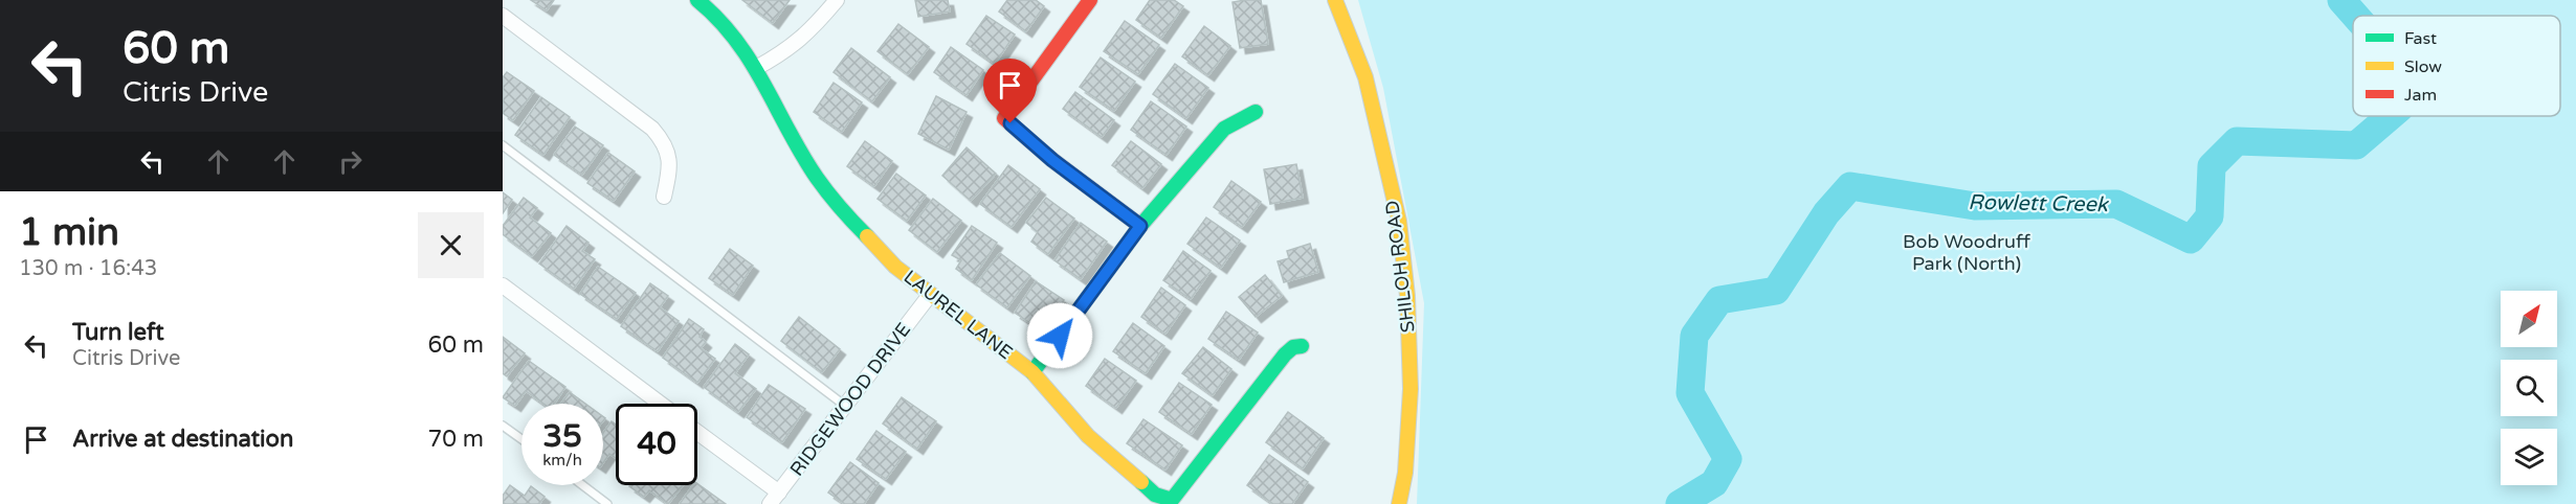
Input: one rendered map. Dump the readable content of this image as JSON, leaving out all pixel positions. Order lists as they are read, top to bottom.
{
  "streets": {
    "street": ["SHILOH ROAD", "LAUREL LANE", "RIDGEWOOD DRIVE"]
  },
  "crossings": [
    ["LAUREL LANE", "RIDGEWOOD DRIVE"]
  ],
  "water": ["Rowlett Creek"],
  "parks": ["Bob Woodruff Park (North)"],
  "legend": ["Fast", "Slow", "Jam"],
  "north": "top right",
  "page": {
    "turn": ["60 m", "Citris Drive"],
    "heading": ["1 min", "130 m · 16:43"],
    "list": [
      {
        "name": "Turn left",
        "note": "Citris Drive",
        "value": "60 m"
      },
      {
        "name": "Arrive at destination",
        "value": "70 m"
      }
    ],
    "speed": "35 km/h",
    "limit": "40"
  }
}
